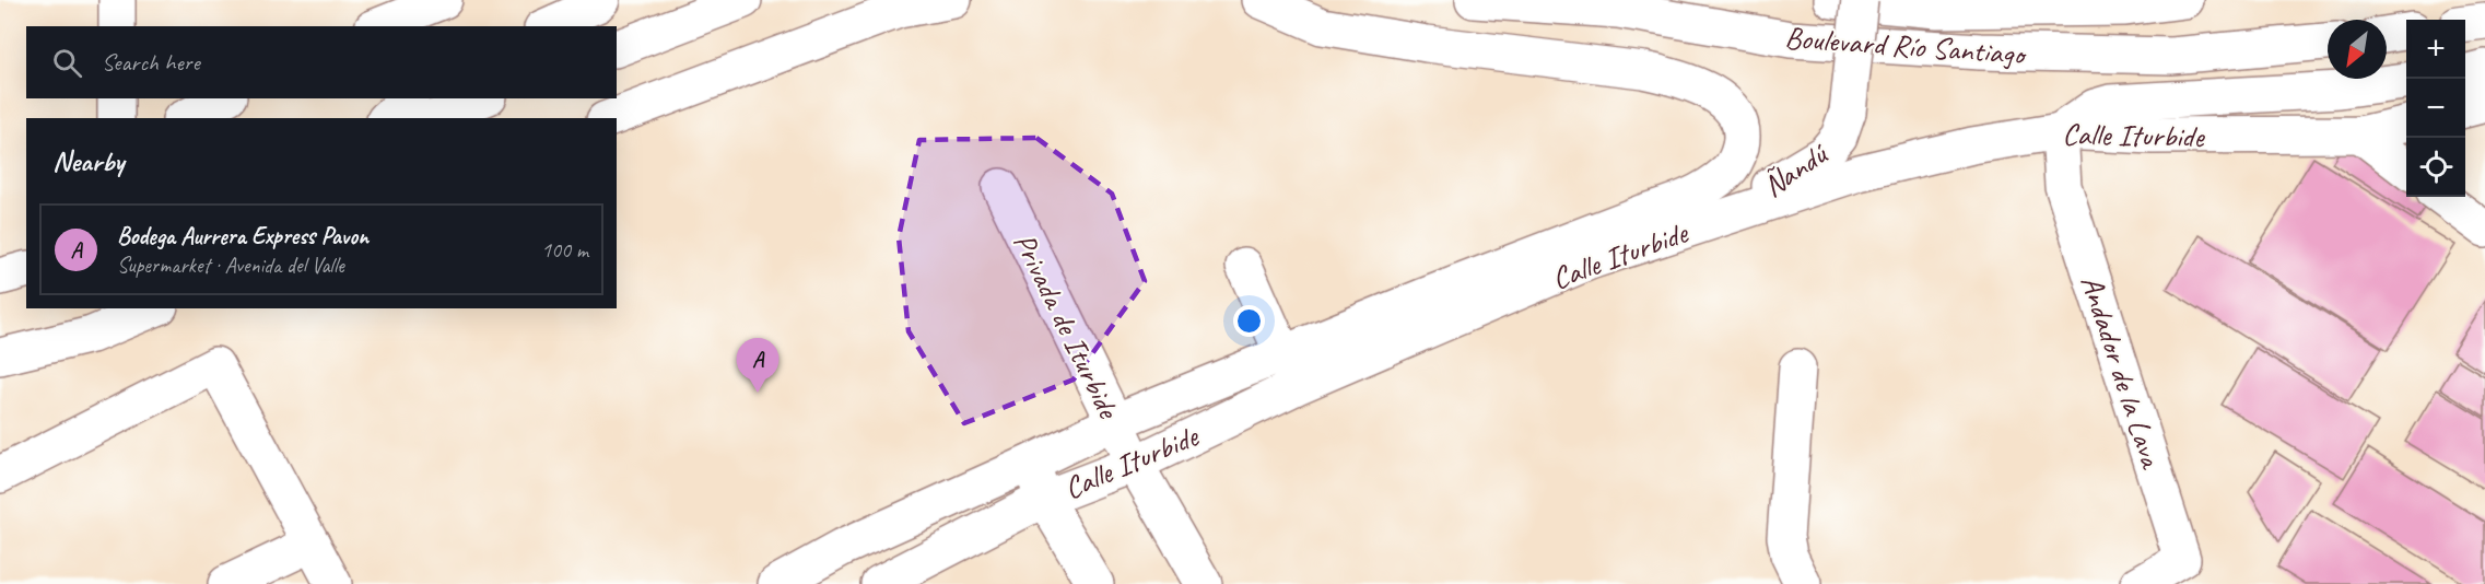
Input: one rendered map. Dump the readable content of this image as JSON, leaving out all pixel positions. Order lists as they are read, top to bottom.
{
  "streets": {
    "street": [
      "Boulevard Río Santiago",
      "Calle Iturbide",
      "Ñandú",
      "Privada de Iturbide",
      "Andador de la Lava"
    ]
  },
  "crossings": [
    ["Calle Iturbide", "Ñandú"],
    ["Calle Iturbide", "Privada de Iturbide"],
    ["Calle Iturbide", "Andador de la Lava"]
  ],
  "north": "bottom left",
  "page": {
    "map_buttons": ["+", "−"],
    "search": "Search here",
    "heading": "Nearby",
    "list": [
      {
        "mark": "A",
        "name": "Bodega Aurrera Express Pavon",
        "note": "Supermarket · Avenida del Valle",
        "value": "100 m"
      }
    ],
    "pins": "A"
  }
}
